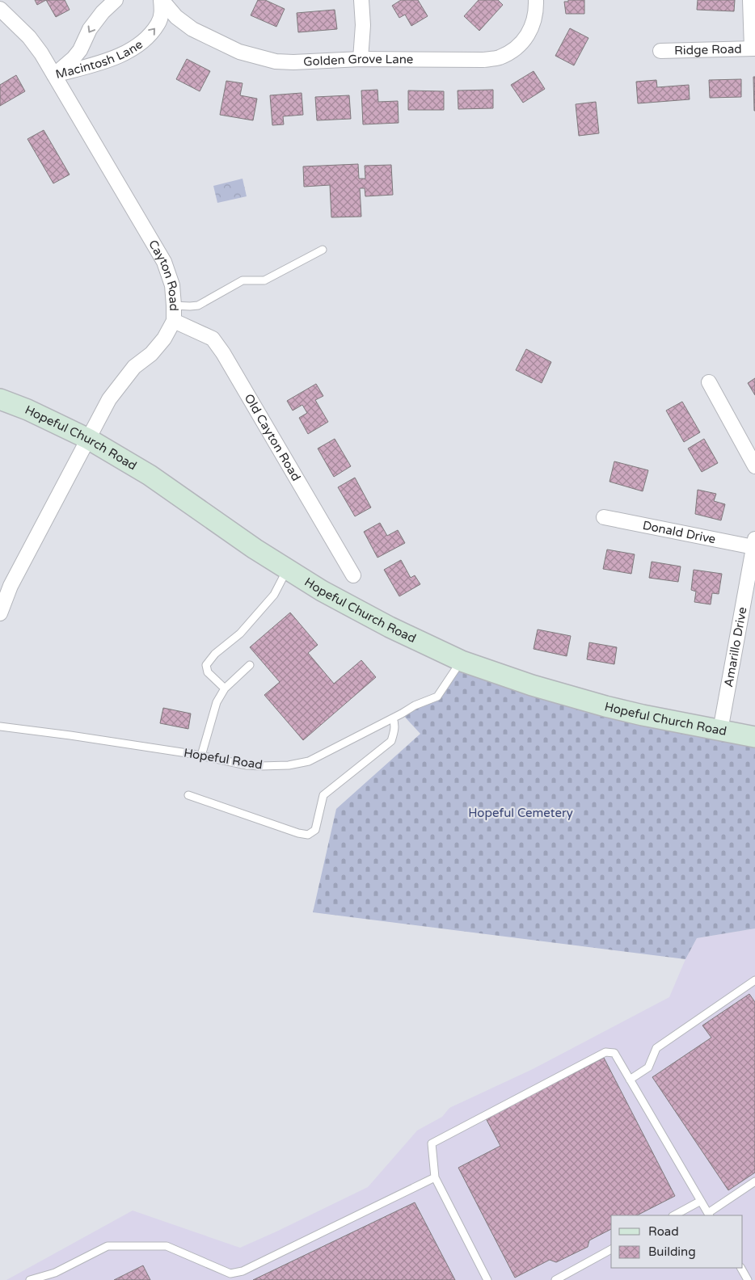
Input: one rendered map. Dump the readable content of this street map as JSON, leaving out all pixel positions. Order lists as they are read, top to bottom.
{
  "streets": {
    "main road": ["Hopeful Church Road"],
    "street": [
      "Ridge Road",
      "Macintosh Lane",
      "Golden Grove Lane",
      "Cayton Road",
      "Old Cayton Road",
      "Donald Drive",
      "Amarillo Drive"
    ],
    "lane": ["Hopeful Road"]
  },
  "crossings": [
    ["Macintosh Lane", "Golden Grove Lane"],
    ["Macintosh Lane", "Cayton Road"],
    ["Cayton Road", "Old Cayton Road"],
    ["Cayton Road", "Hopeful Church Road"],
    ["Hopeful Church Road", "Amarillo Drive"],
    ["Hopeful Church Road", "Hopeful Road"],
    ["Donald Drive", "Amarillo Drive"]
  ],
  "parks": ["Hopeful Cemetery"],
  "legend": ["Road", "Building"]
}
